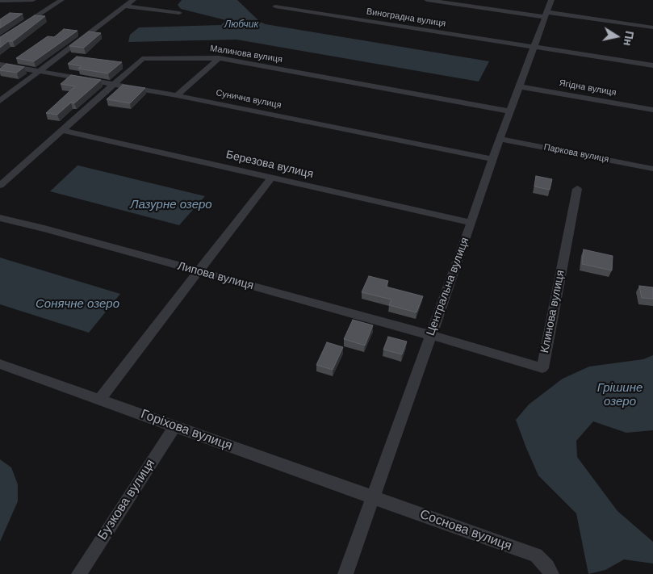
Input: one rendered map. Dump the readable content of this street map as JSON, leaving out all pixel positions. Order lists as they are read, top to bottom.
{
  "streets": {
    "street": [
      "Виноградна вулиця",
      "Малинова вулиця",
      "Ягідна вулиця",
      "Сунична вулиця",
      "Паркова вулиця",
      "Березова вулиця",
      "Липова вулиця",
      "Центральна вулиця",
      "Клинова вулиця",
      "Горіхова вулиця",
      "Бузкова вулиця",
      "Соснова вулиця"
    ]
  },
  "crossings": [
    ["Виноградна вулиця", "Центральна вулиця"],
    ["Малинова вулиця", "Сунична вулиця"],
    ["Малинова вулиця", "Березова вулиця"],
    ["Малинова вулиця", "Центральна вулиця"],
    ["Ягідна вулиця", "Центральна вулиця"],
    ["Сунична вулиця", "Центральна вулиця"],
    ["Паркова вулиця", "Центральна вулиця"],
    ["Березова вулиця", "Центральна вулиця"],
    ["Липова вулиця", "Центральна вулиця"],
    ["Липова вулиця", "Клинова вулиця"],
    ["Центральна вулиця", "Клинова вулиця"],
    ["Центральна вулиця", "Горіхова вулиця"],
    ["Центральна вулиця", "Соснова вулиця"],
    ["Горіхова вулиця", "Бузкова вулиця"],
    ["Горіхова вулиця", "Соснова вулиця"]
  ],
  "water": [
    "Любчик",
    "Лазурне озеро",
    "Сонячне озеро",
    "Грішине озеро"
  ],
  "north": "right"
}
